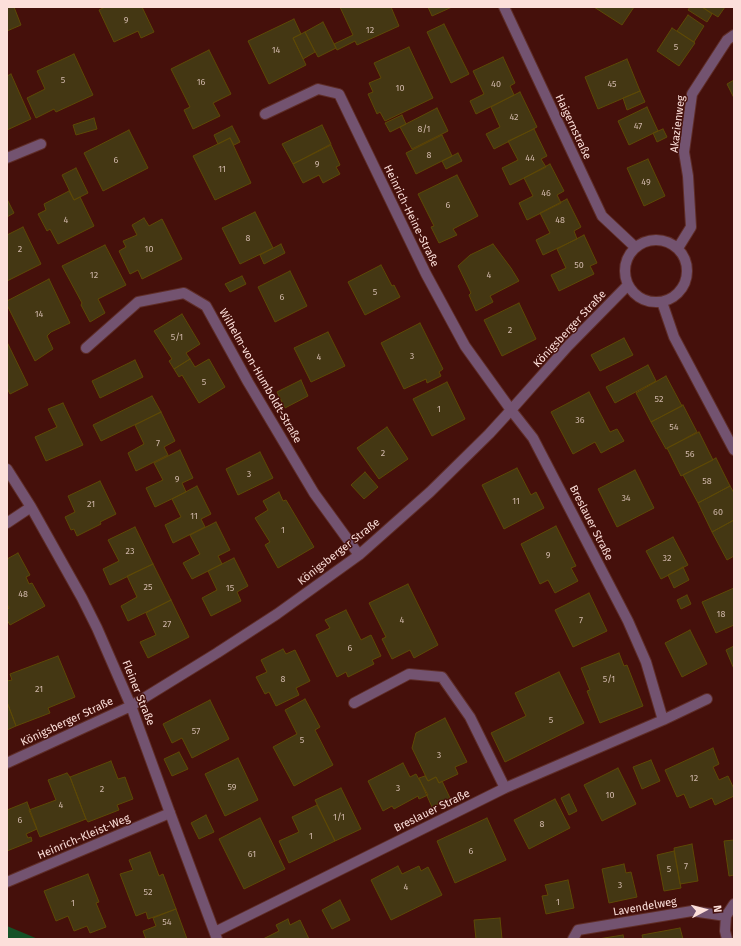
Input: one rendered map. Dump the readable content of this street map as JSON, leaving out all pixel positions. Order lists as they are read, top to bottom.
{
  "streets": {
    "street": [
      "Akazienweg",
      "Haigernstraße",
      "Heinrich-Heine-Straße",
      "Königsberger Straße",
      "Wilhelm-von-Humboldt-Straße",
      "Breslauer Straße",
      "Fleiner Straße",
      "Heinrich-Kleist-Weg",
      "Lavendelweg"
    ]
  },
  "crossings": [
    ["Akazienweg", "Haigernstraße"],
    ["Akazienweg", "Königsberger Straße"],
    ["Haigernstraße", "Königsberger Straße"],
    ["Heinrich-Heine-Straße", "Königsberger Straße"],
    ["Heinrich-Heine-Straße", "Breslauer Straße"],
    ["Königsberger Straße", "Wilhelm-von-Humboldt-Straße"],
    ["Königsberger Straße", "Breslauer Straße"],
    ["Königsberger Straße", "Fleiner Straße"],
    ["Breslauer Straße", "Fleiner Straße"],
    ["Fleiner Straße", "Heinrich-Kleist-Weg"]
  ],
  "house_numbers": [
    "9",
    "12",
    "5",
    "14",
    "5",
    "16",
    "40",
    "45",
    "10",
    "42",
    "47",
    "8/1",
    "8",
    "44",
    "6",
    "9",
    "11",
    "49",
    "46",
    "6",
    "4",
    "48",
    "8",
    "2",
    "10",
    "50",
    "12",
    "4",
    "5",
    "6",
    "14",
    "2",
    "5/1",
    "3",
    "4",
    "5",
    "52",
    "1",
    "36",
    "54",
    "7",
    "2",
    "56",
    "3",
    "9",
    "58",
    "34",
    "11",
    "21",
    "60",
    "11",
    "1",
    "23",
    "9",
    "32",
    "25",
    "15",
    "48",
    "18",
    "4",
    "7",
    "27",
    "6",
    "8",
    "5/1",
    "21",
    "5",
    "57",
    "5",
    "3",
    "12",
    "59",
    "3",
    "2",
    "10",
    "4",
    "1/1",
    "6",
    "8",
    "1",
    "6",
    "61",
    "7",
    "5",
    "3",
    "4",
    "52",
    "1",
    "1",
    "54"
  ],
  "north": "right"
}
